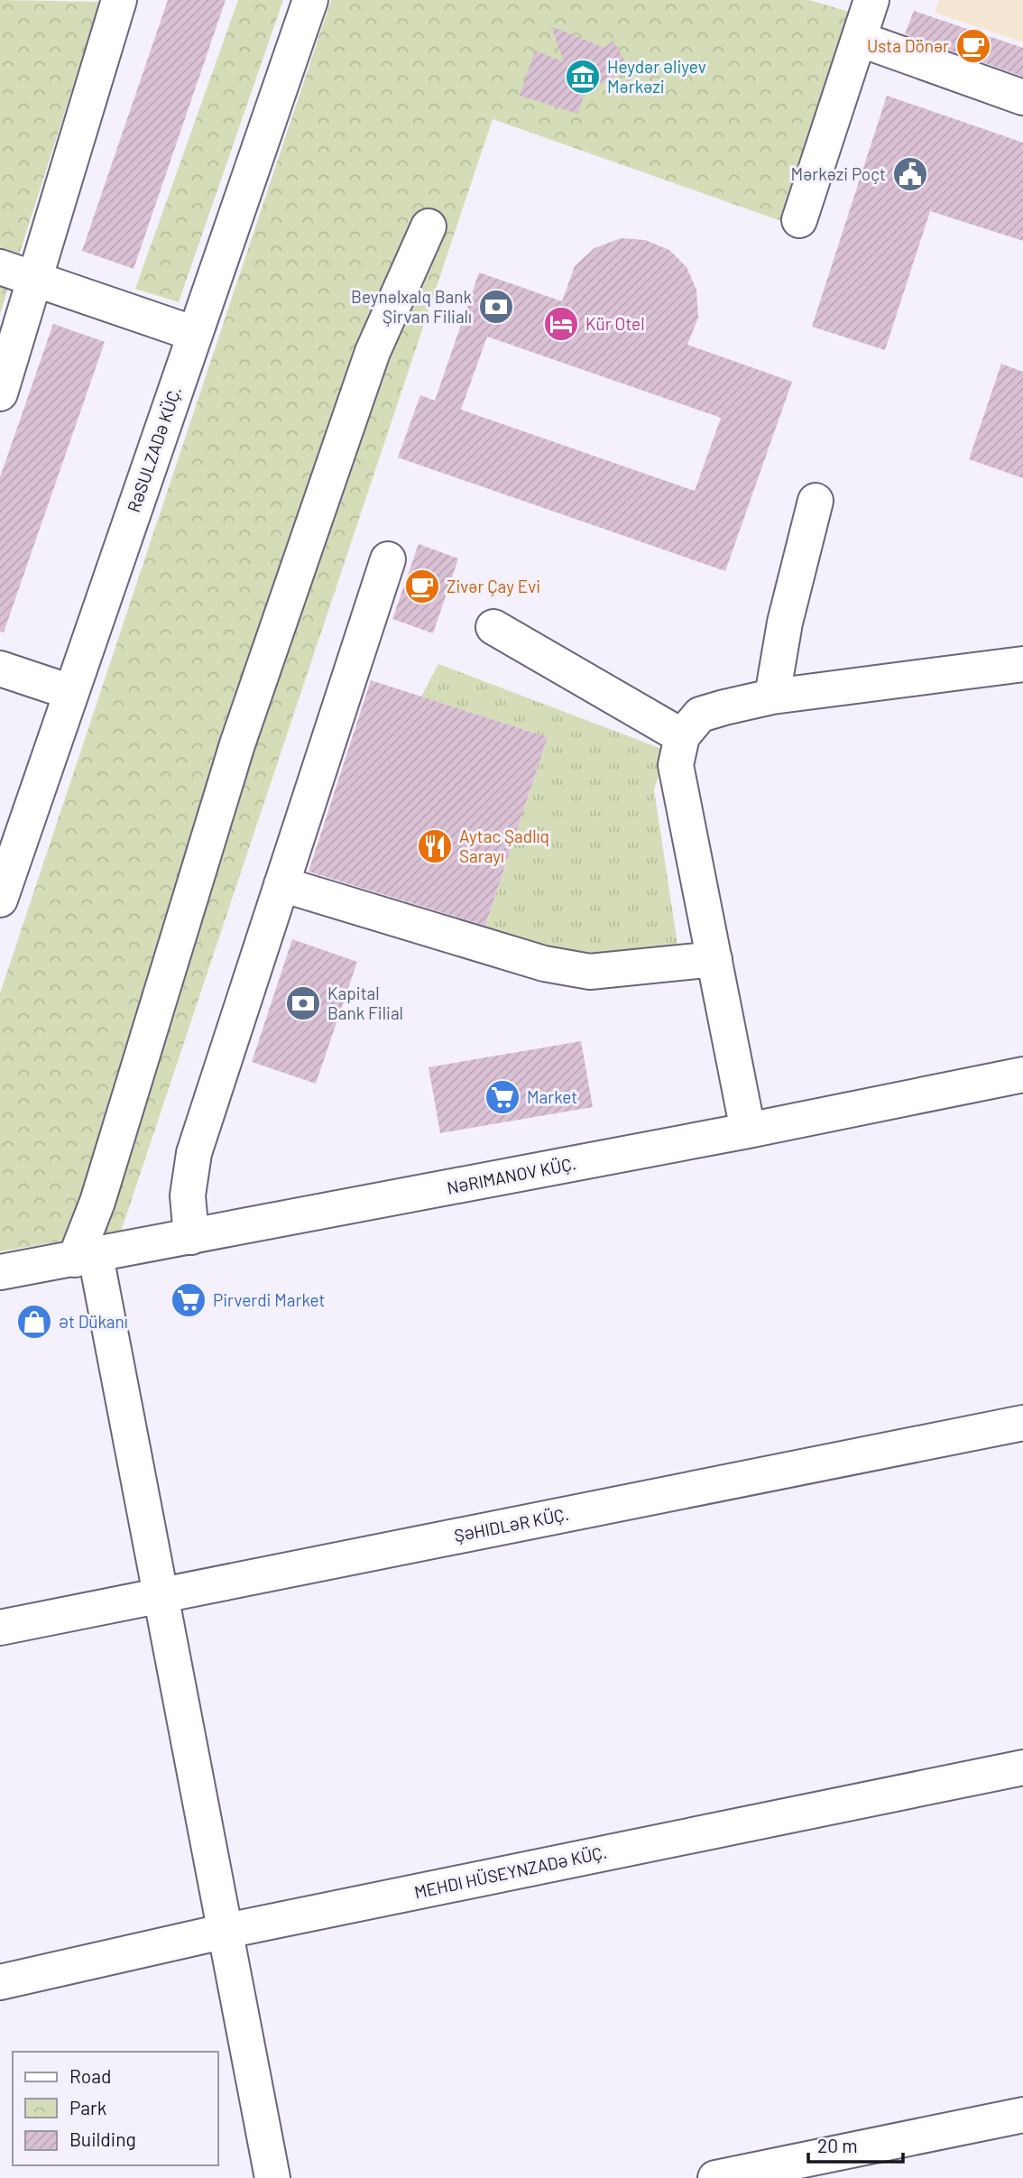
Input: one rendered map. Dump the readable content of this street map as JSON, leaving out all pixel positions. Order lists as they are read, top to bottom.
{
  "streets": {
    "street": [
      "RƏSULZADƏ KÜÇ.",
      "NƏRIMANOV KÜÇ.",
      "ŞƏHIDLƏR KÜÇ.",
      "MEHDI HÜSEYNZADƏ KÜÇ."
    ]
  },
  "places": {
    "cafe": ["Usta Dönər", "Zivər Çay Evi"],
    "museum": ["Heydər Əliyev Mərkəzi"],
    "public building": ["Mərkəzi Poçt"],
    "bank": ["Beynəlxalq Bank Şirvan Filialı", "Kapital Bank Filial"],
    "hotel": ["Kür Otel"],
    "restaurant": ["Aytac Şadlıq Sarayı"],
    "supermarket": ["Market", "Pirverdi Market"],
    "shop": ["Ət Dükanı"]
  },
  "legend": ["Road", "Park", "Building"],
  "scale_bar": "20 m"
}
